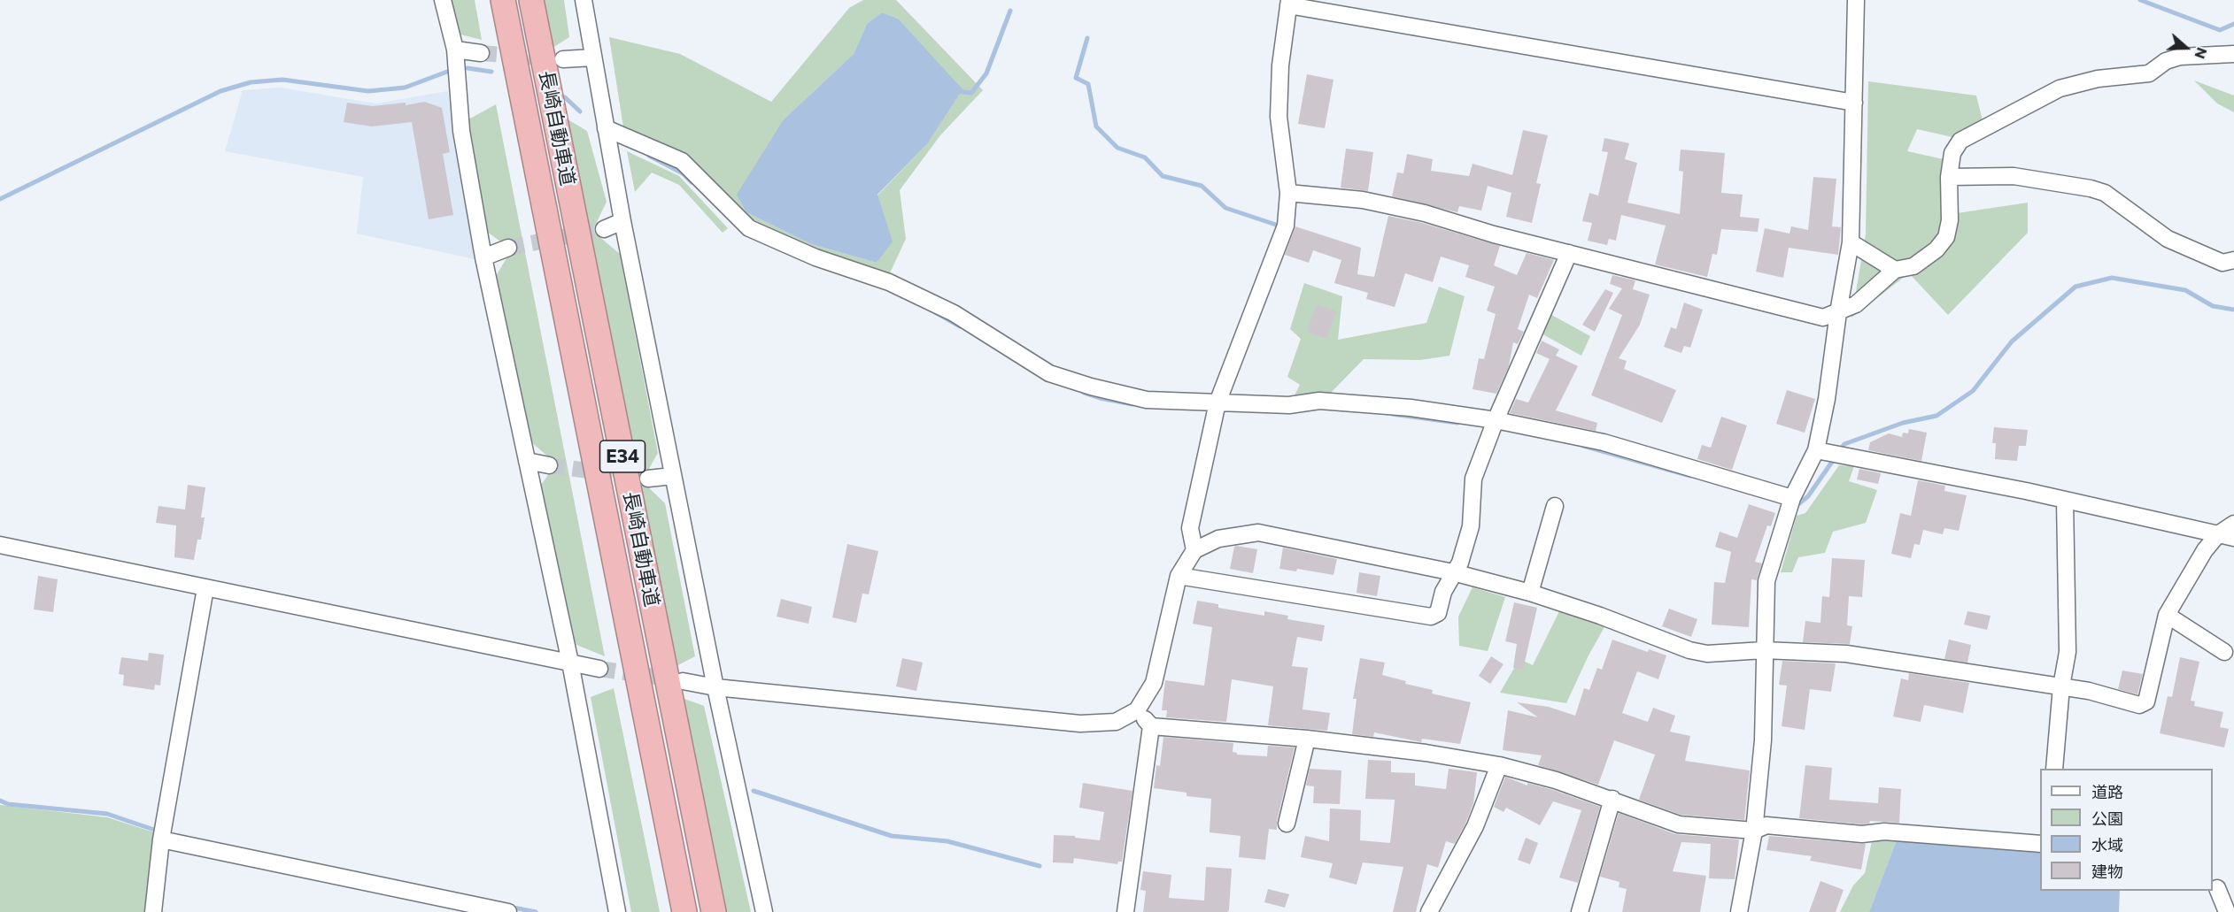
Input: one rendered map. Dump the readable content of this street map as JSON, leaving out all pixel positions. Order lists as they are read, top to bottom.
{
  "streets": {
    "highway": ["長崎自動車道", "E34"]
  },
  "legend": [
    "道路",
    "公園",
    "水域",
    "建物"
  ],
  "north": "right"
}
